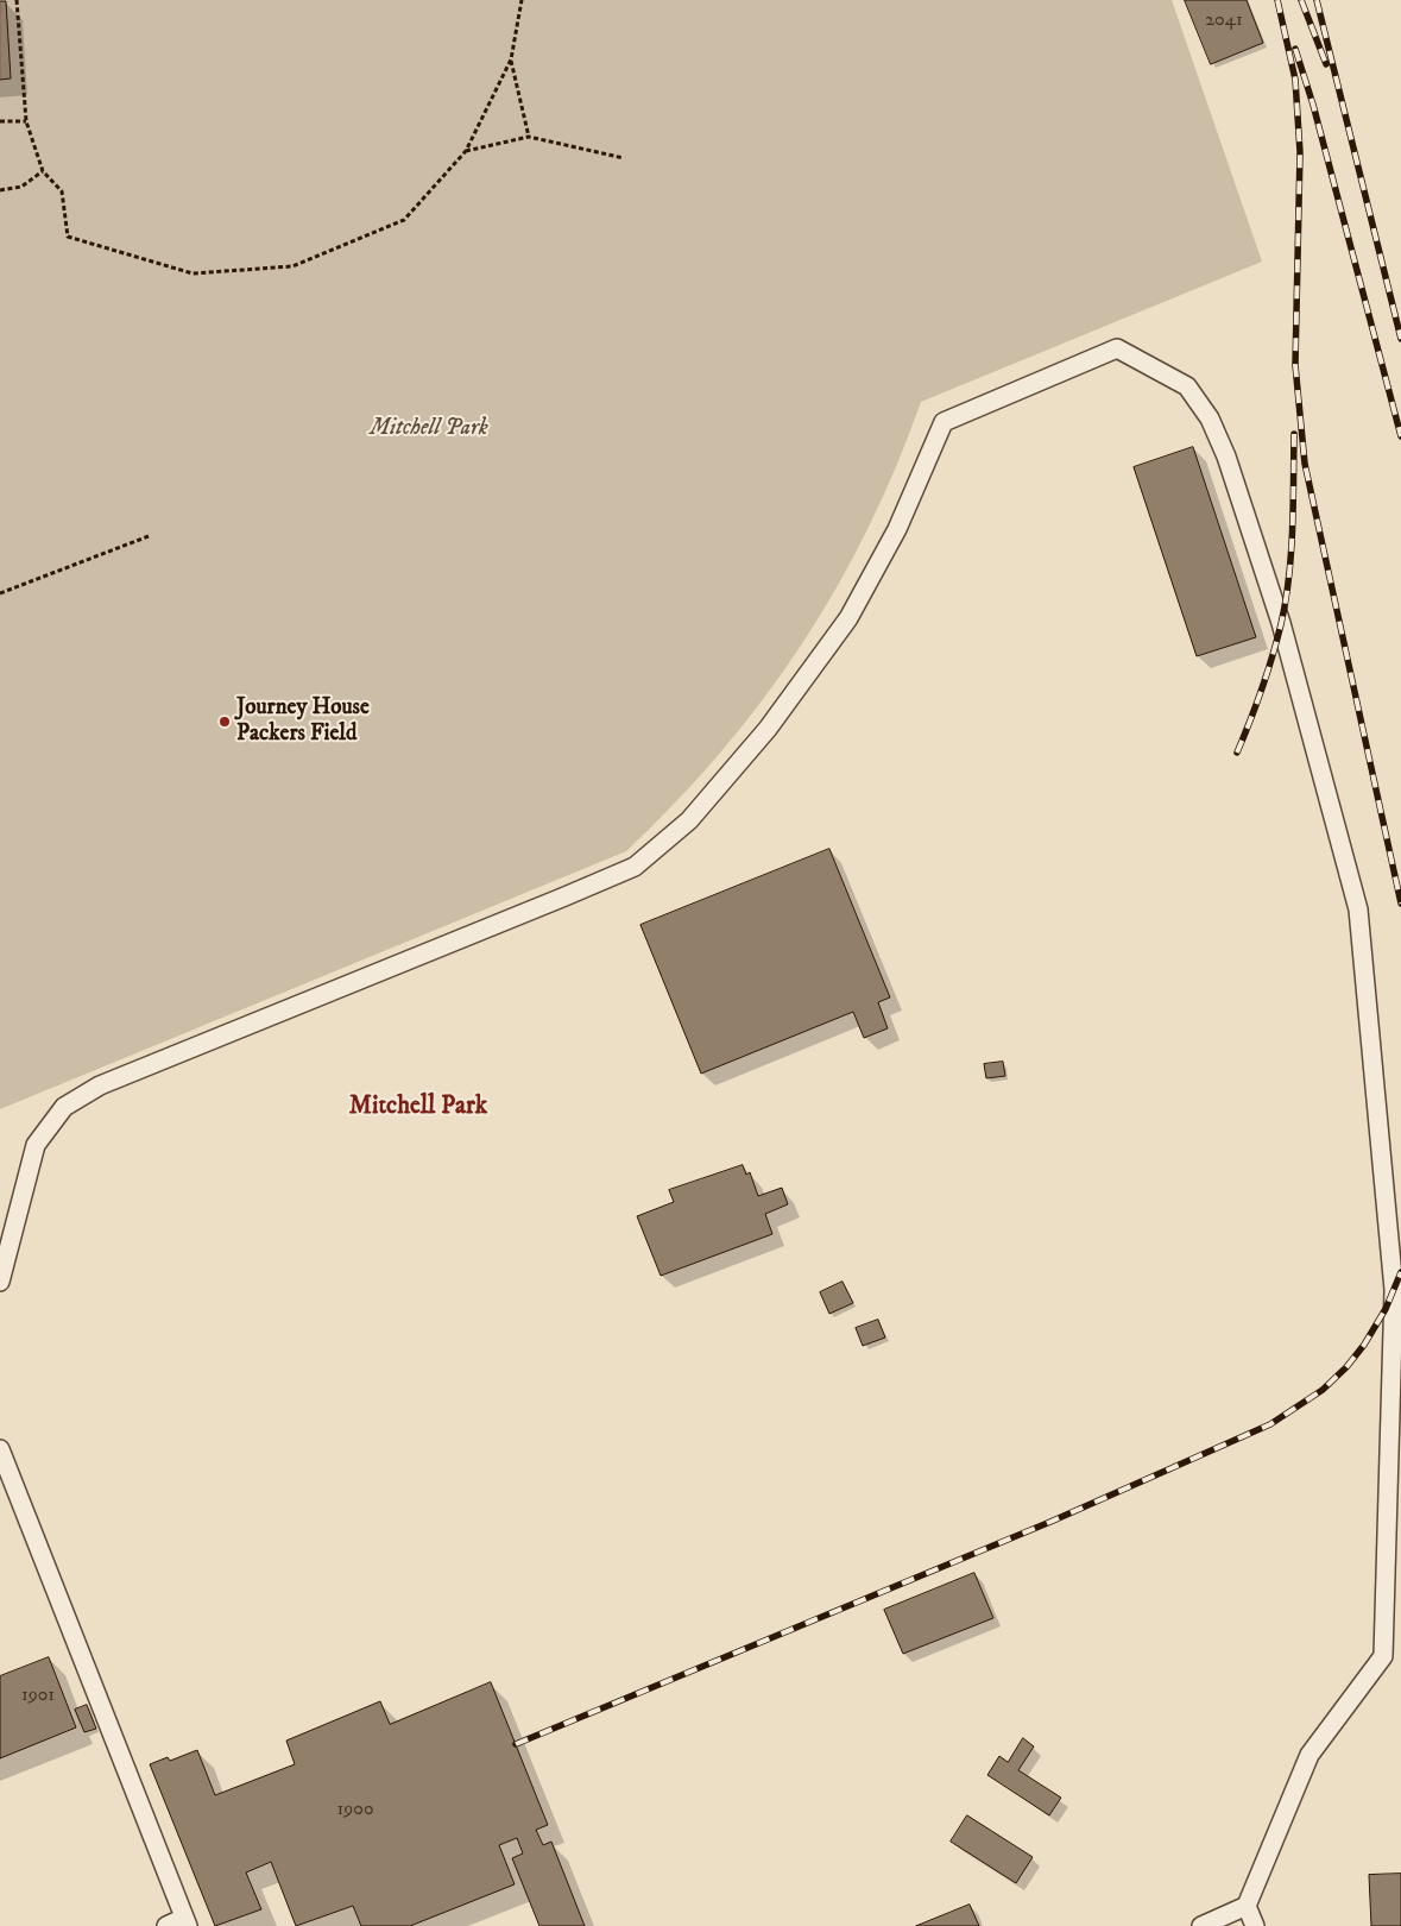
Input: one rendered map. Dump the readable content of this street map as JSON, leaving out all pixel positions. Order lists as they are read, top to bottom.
{
  "districts": ["Mitchell Park"],
  "parks": ["Mitchell Park"],
  "places": ["Journey House Packers Field"],
  "house_numbers": ["2041", "1901", "1900"]
}
